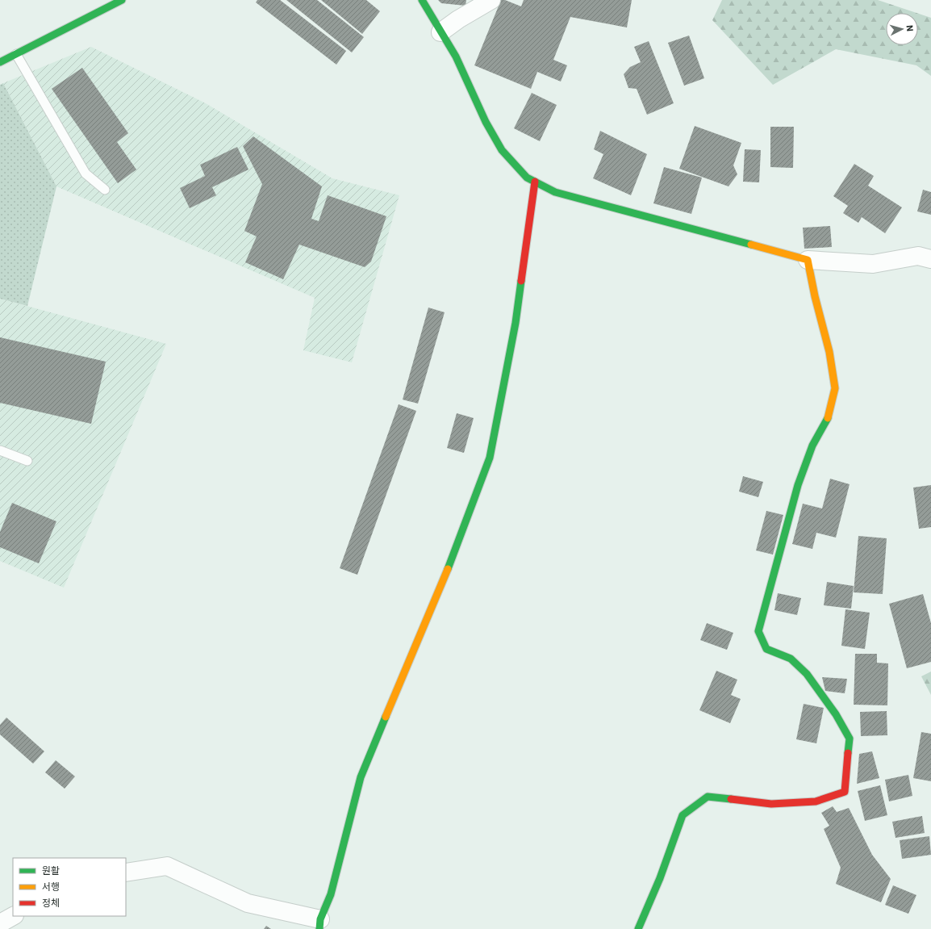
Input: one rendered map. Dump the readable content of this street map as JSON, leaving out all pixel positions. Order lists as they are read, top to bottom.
{
  "legend": ["원활", "서행", "정체"],
  "north": "right"
}
